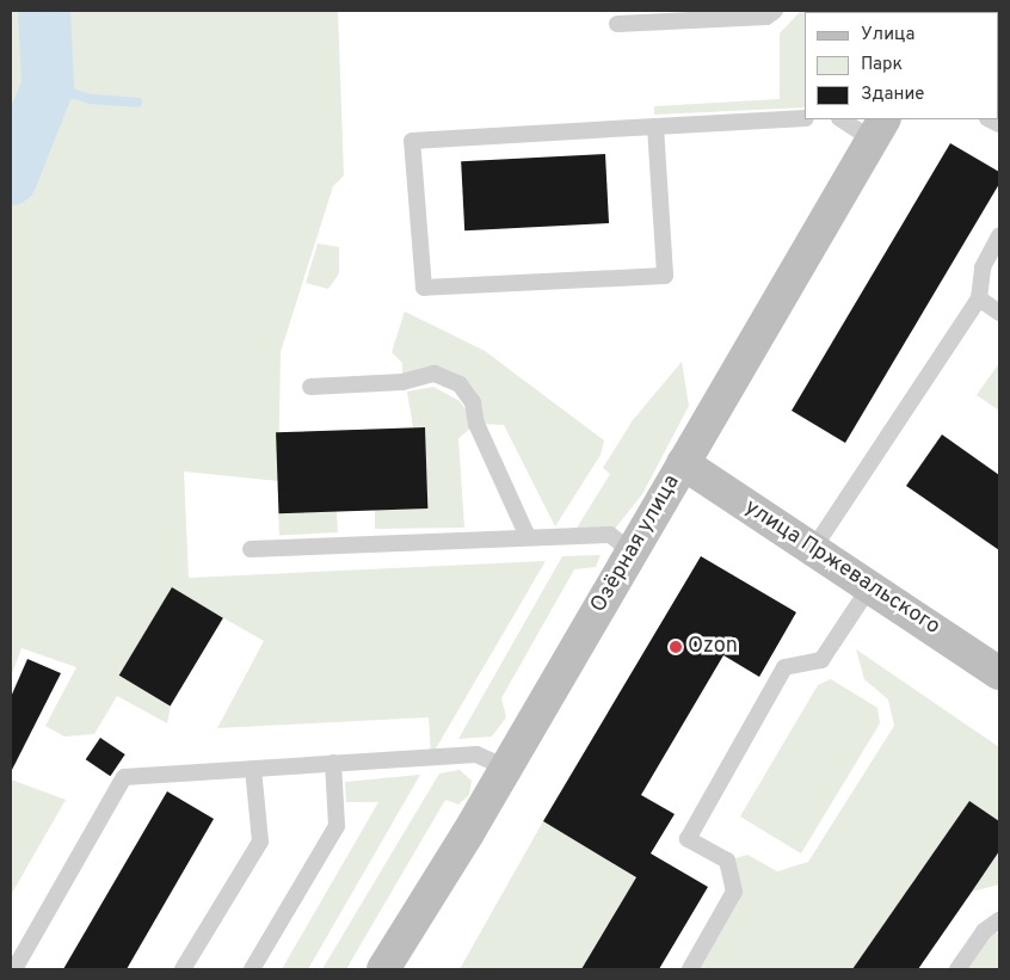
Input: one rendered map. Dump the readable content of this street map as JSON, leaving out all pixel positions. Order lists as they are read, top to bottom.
{
  "streets": {
    "street": ["Озёрная улица", "улица Пржевальского"]
  },
  "crossings": [
    ["Озёрная улица", "улица Пржевальского"]
  ],
  "places": ["Ozon"],
  "legend": ["Улица", "Парк", "Здание"]
}
